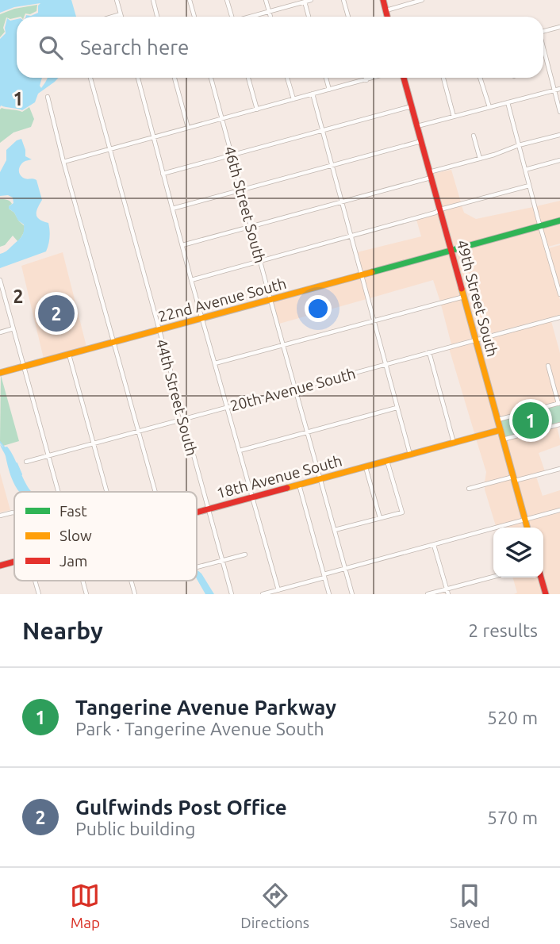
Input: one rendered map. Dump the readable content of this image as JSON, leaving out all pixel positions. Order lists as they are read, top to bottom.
{
  "streets": {
    "main road": ["49th Street South", "22nd Avenue South", "18th Avenue South"],
    "street": ["46th Street South", "20th Avenue South", "44th Street South"]
  },
  "crossings": [
    ["46th Street South", "22nd Avenue South"],
    ["46th Street South", "20th Avenue South"],
    ["46th Street South", "18th Avenue South"],
    ["49th Street South", "22nd Avenue South"],
    ["49th Street South", "20th Avenue South"],
    ["49th Street South", "18th Avenue South"],
    ["22nd Avenue South", "44th Street South"],
    ["20th Avenue South", "44th Street South"],
    ["44th Street South", "18th Avenue South"]
  ],
  "legend": ["Fast", "Slow", "Jam"],
  "page": {
    "search": "Search here",
    "pins": ["2", "1"],
    "heading": ["Nearby", "2 results"],
    "list": [
      {
        "mark": "1",
        "name": "Tangerine Avenue Parkway",
        "note": "Park · Tangerine Avenue South",
        "value": "520 m"
      },
      {
        "mark": "2",
        "name": "Gulfwinds Post Office",
        "note": "Public building",
        "value": "570 m"
      }
    ],
    "nav": ["Map", "Directions", "Saved"]
  },
  "grid": {
    "rows": ["1", "2"]
  }
}
